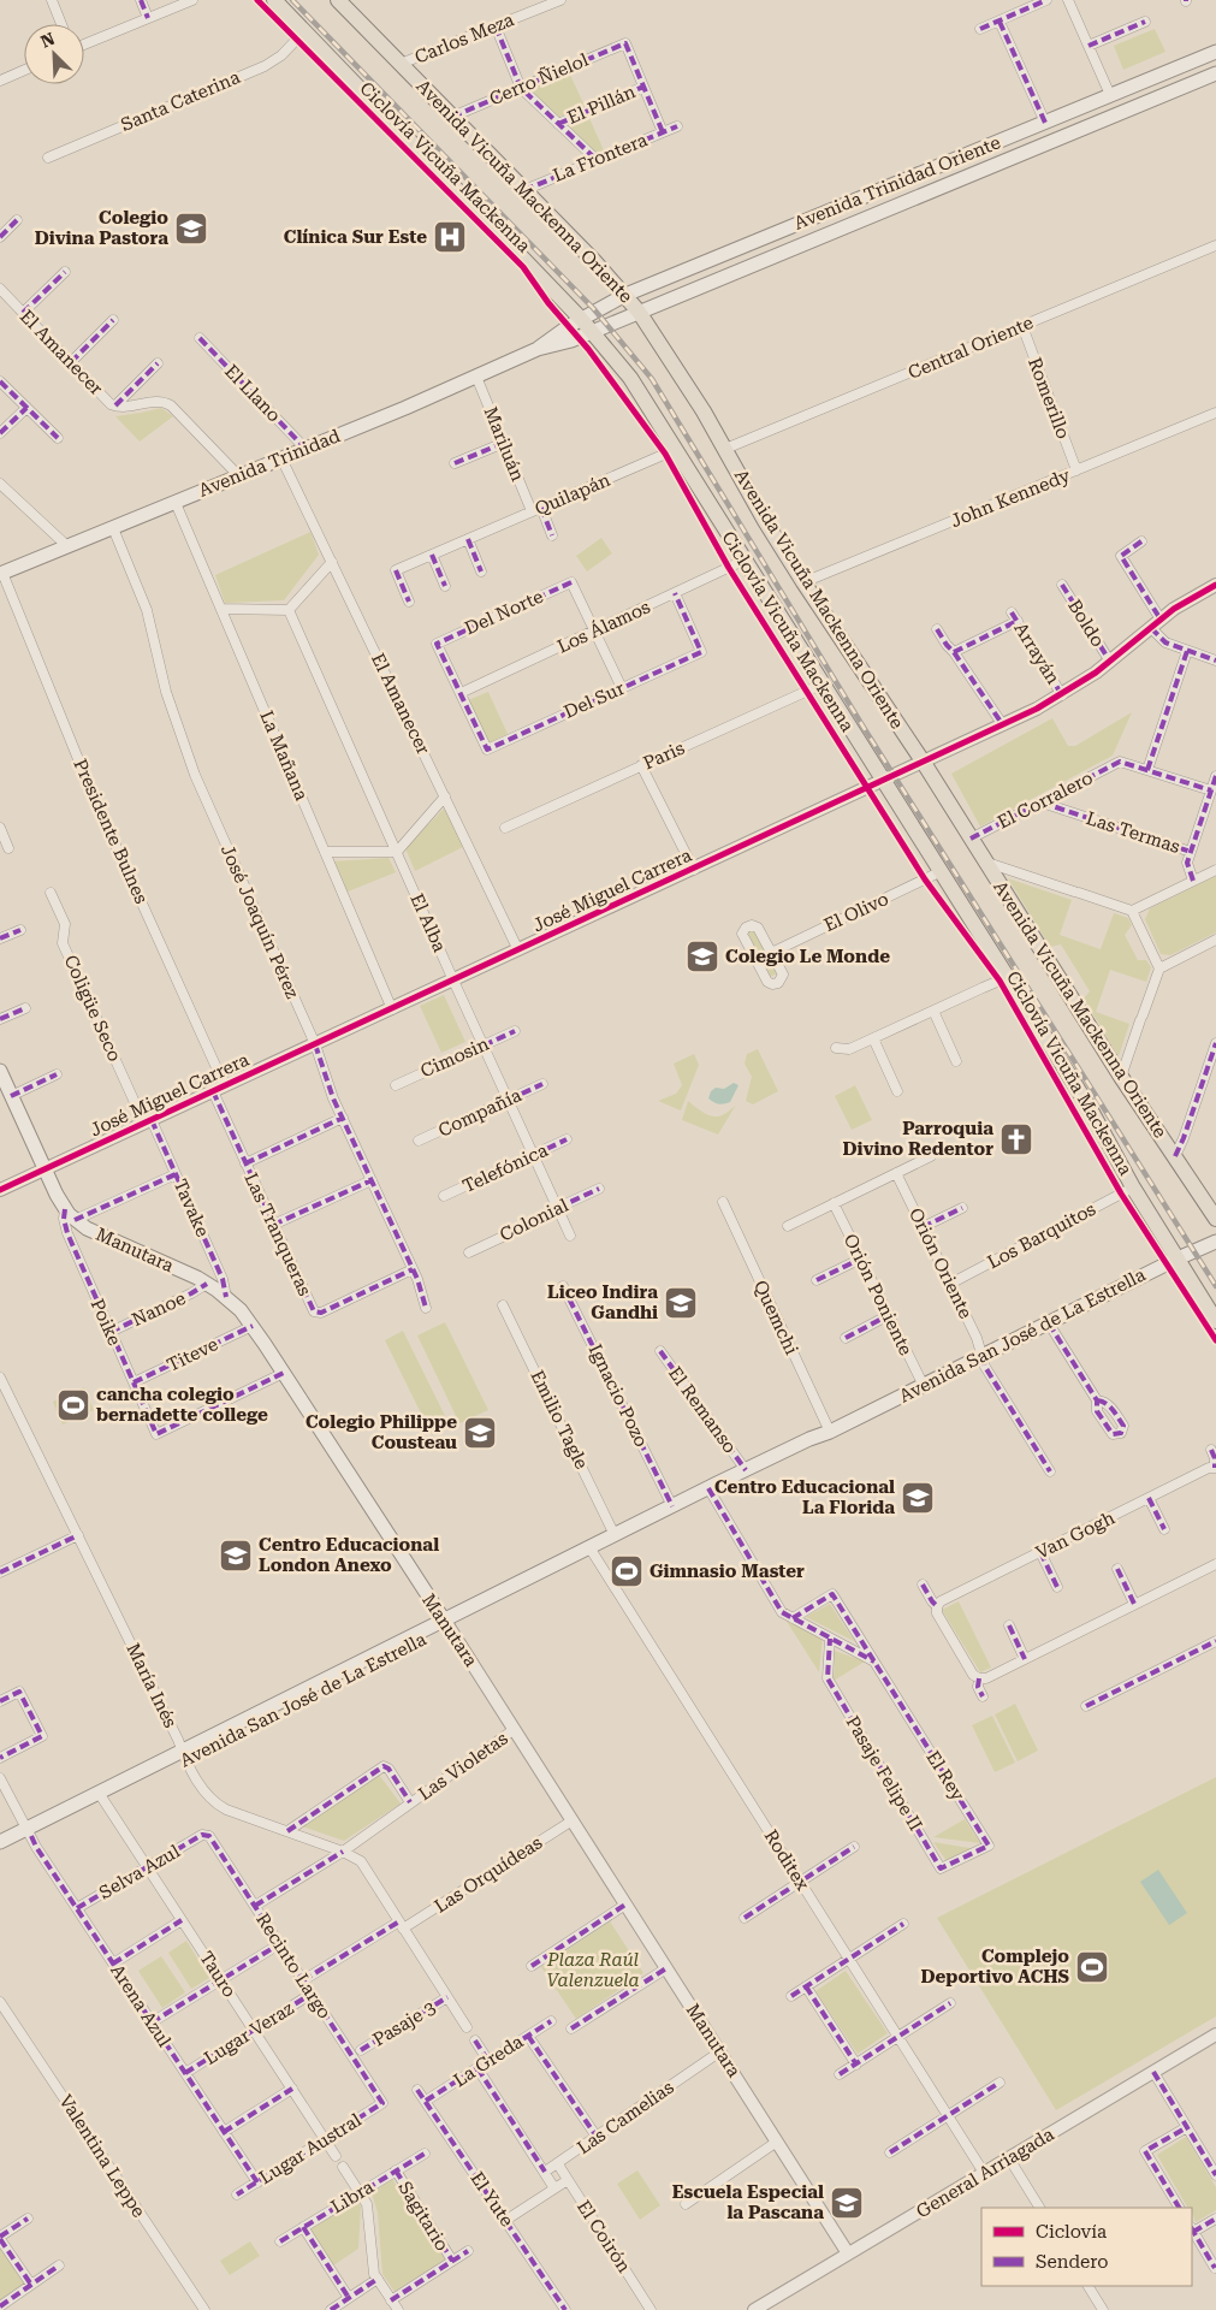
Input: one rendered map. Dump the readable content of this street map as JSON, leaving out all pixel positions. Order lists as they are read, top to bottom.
{
  "streets": {
    "main road": [
      "Avenida Trinidad Oriente",
      "Avenida Vicuña Mackenna Oriente",
      "Avenida Trinidad",
      "Manutara",
      "Avenida San José de La Estrella"
    ],
    "street": [
      "Carlos Meza",
      "Cerro Ñielol",
      "Santa Caterina",
      "El Pillán",
      "La Frontera",
      "Central Oriente",
      "El Amanecer",
      "El Llano",
      "Romerillo",
      "Mariluán",
      "Quilapán",
      "John Kennedy",
      "Del Norte",
      "Boldo",
      "Los Álamos",
      "Arrayán",
      "Del Sur",
      "La Mañana",
      "Paris",
      "El Corralero",
      "Presidente Bulnes",
      "Las Termas",
      "José Miguel Carrera",
      "El Olivo",
      "José Joaquín Pérez",
      "El Alba",
      "Coligüe Seco",
      "Cimosin",
      "Compañía",
      "Telefónica",
      "Tavake",
      "Colonial",
      "Las Tranqueras",
      "Los Barquitos",
      "Orión Oriente",
      "Orión Poniente",
      "Nanoe",
      "Quemchi",
      "Poike",
      "Titeve",
      "Ignacio Pozo",
      "El Remanso",
      "Emilio Tagle",
      "Van Gogh",
      "María Inés",
      "Las Violetas",
      "Pasaje Felipe II",
      "El Rey",
      "Roditex",
      "Selva Azul",
      "Las Orquídeas",
      "Recinto Largo",
      "Tauro",
      "Arena Azul",
      "Pasaje 3",
      "Lugar Veraz",
      "La Greda",
      "Las Camelias",
      "Lugar Austral",
      "Valentina Leppe",
      "General Arriagada",
      "Libra",
      "El Yute",
      "Sagitario",
      "El Coirón"
    ],
    "cycle path": ["Ciclovía Vicuña Mackenna"]
  },
  "crossings": [
    ["Carlos Meza", "Avenida Vicuña Mackenna Oriente"],
    ["Cerro Ñielol", "El Pillán"],
    ["Cerro Ñielol", "Avenida Vicuña Mackenna Oriente"],
    ["La Frontera", "Avenida Vicuña Mackenna Oriente"],
    ["Avenida Trinidad Oriente", "Avenida Vicuña Mackenna Oriente"],
    ["Avenida Trinidad Oriente", "Avenida Trinidad"],
    ["Avenida Vicuña Mackenna Oriente", "Central Oriente"],
    ["Avenida Vicuña Mackenna Oriente", "John Kennedy"],
    ["Avenida Vicuña Mackenna Oriente", "El Corralero"],
    ["Avenida Vicuña Mackenna Oriente", "José Miguel Carrera"],
    ["Central Oriente", "Romerillo"],
    ["El Amanecer", "Avenida Trinidad"],
    ["El Amanecer", "José Miguel Carrera"],
    ["El Llano", "Avenida Trinidad"],
    ["Romerillo", "John Kennedy"],
    ["Mariluán", "Avenida Trinidad"],
    ["Mariluán", "Quilapán"],
    ["Avenida Trinidad", "La Mañana"],
    ["Avenida Trinidad", "Presidente Bulnes"],
    ["Avenida Trinidad", "José Joaquín Pérez"],
    ["Del Norte", "Los Álamos"],
    ["Del Norte", "Del Sur"],
    ["Boldo", "José Miguel Carrera"],
    ["Los Álamos", "Del Sur"],
    ["Arrayán", "José Miguel Carrera"],
    ["La Mañana", "José Miguel Carrera"],
    ["El Corralero", "Las Termas"],
    ["Presidente Bulnes", "José Miguel Carrera"],
    ["José Miguel Carrera", "José Joaquín Pérez"],
    ["José Miguel Carrera", "El Alba"],
    ["José Miguel Carrera", "Coligüe Seco"],
    ["José Miguel Carrera", "Tavake"],
    ["José Miguel Carrera", "Las Tranqueras"],
    ["José Joaquín Pérez", "Las Tranqueras"],
    ["El Alba", "Cimosin"],
    ["El Alba", "Compañía"],
    ["El Alba", "Telefónica"],
    ["El Alba", "Colonial"],
    ["Coligüe Seco", "Tavake"],
    ["Tavake", "Manutara"],
    ["Los Barquitos", "Orión Oriente"],
    ["Manutara", "Nanoe"],
    ["Manutara", "Poike"],
    ["Manutara", "Avenida San José de La Estrella"],
    ["Manutara", "Titeve"],
    ["Manutara", "Las Violetas"],
    ["Manutara", "Las Orquídeas"],
    ["Manutara", "Las Camelias"],
    ["Manutara", "General Arriagada"],
    ["Orión Oriente", "Avenida San José de La Estrella"],
    ["Orión Poniente", "Avenida San José de La Estrella"],
    ["Nanoe", "Poike"],
    ["Quemchi", "Avenida San José de La Estrella"],
    ["Poike", "Titeve"],
    ["Avenida San José de La Estrella", "Ignacio Pozo"],
    ["Avenida San José de La Estrella", "El Remanso"],
    ["Avenida San José de La Estrella", "Emilio Tagle"],
    ["Avenida San José de La Estrella", "María Inés"],
    ["Avenida San José de La Estrella", "Roditex"],
    ["Avenida San José de La Estrella", "Tauro"],
    ["Avenida San José de La Estrella", "Arena Azul"],
    ["María Inés", "Las Violetas"],
    ["María Inés", "Las Orquídeas"],
    ["María Inés", "Pasaje 3"],
    ["Las Violetas", "Recinto Largo"],
    ["Pasaje Felipe II", "El Rey"],
    ["Roditex", "General Arriagada"],
    ["Selva Azul", "Recinto Largo"],
    ["Selva Azul", "Tauro"],
    ["Selva Azul", "Arena Azul"],
    ["Las Orquídeas", "Recinto Largo"],
    ["Recinto Largo", "Lugar Veraz"],
    ["Recinto Largo", "Lugar Austral"],
    ["Tauro", "Lugar Veraz"],
    ["Tauro", "Lugar Austral"],
    ["Arena Azul", "Lugar Veraz"],
    ["Arena Azul", "Lugar Austral"],
    ["La Greda", "El Yute"],
    ["Las Camelias", "El Coirón"],
    ["Libra", "Sagitario"]
  ],
  "parks": ["Plaza Raúl Valenzuela"],
  "places": {
    "school or university": [
      "Colegio Divina Pastora",
      "Colegio Le Monde",
      "Liceo Indira Gandhi",
      "Colegio Philippe Cousteau",
      "Centro Educacional La Florida",
      "Centro Educacional London Anexo",
      "Escuela Especial la Pascana"
    ],
    "hospital": ["Clínica Sur Este"],
    "church": ["Parroquia Divino Redentor"],
    "sports": ["cancha colegio bernadette college", "Gimnasio Master", "Complejo Deportivo ACHS"]
  },
  "legend": ["Ciclovía", "Sendero"],
  "north": "top left"
}
